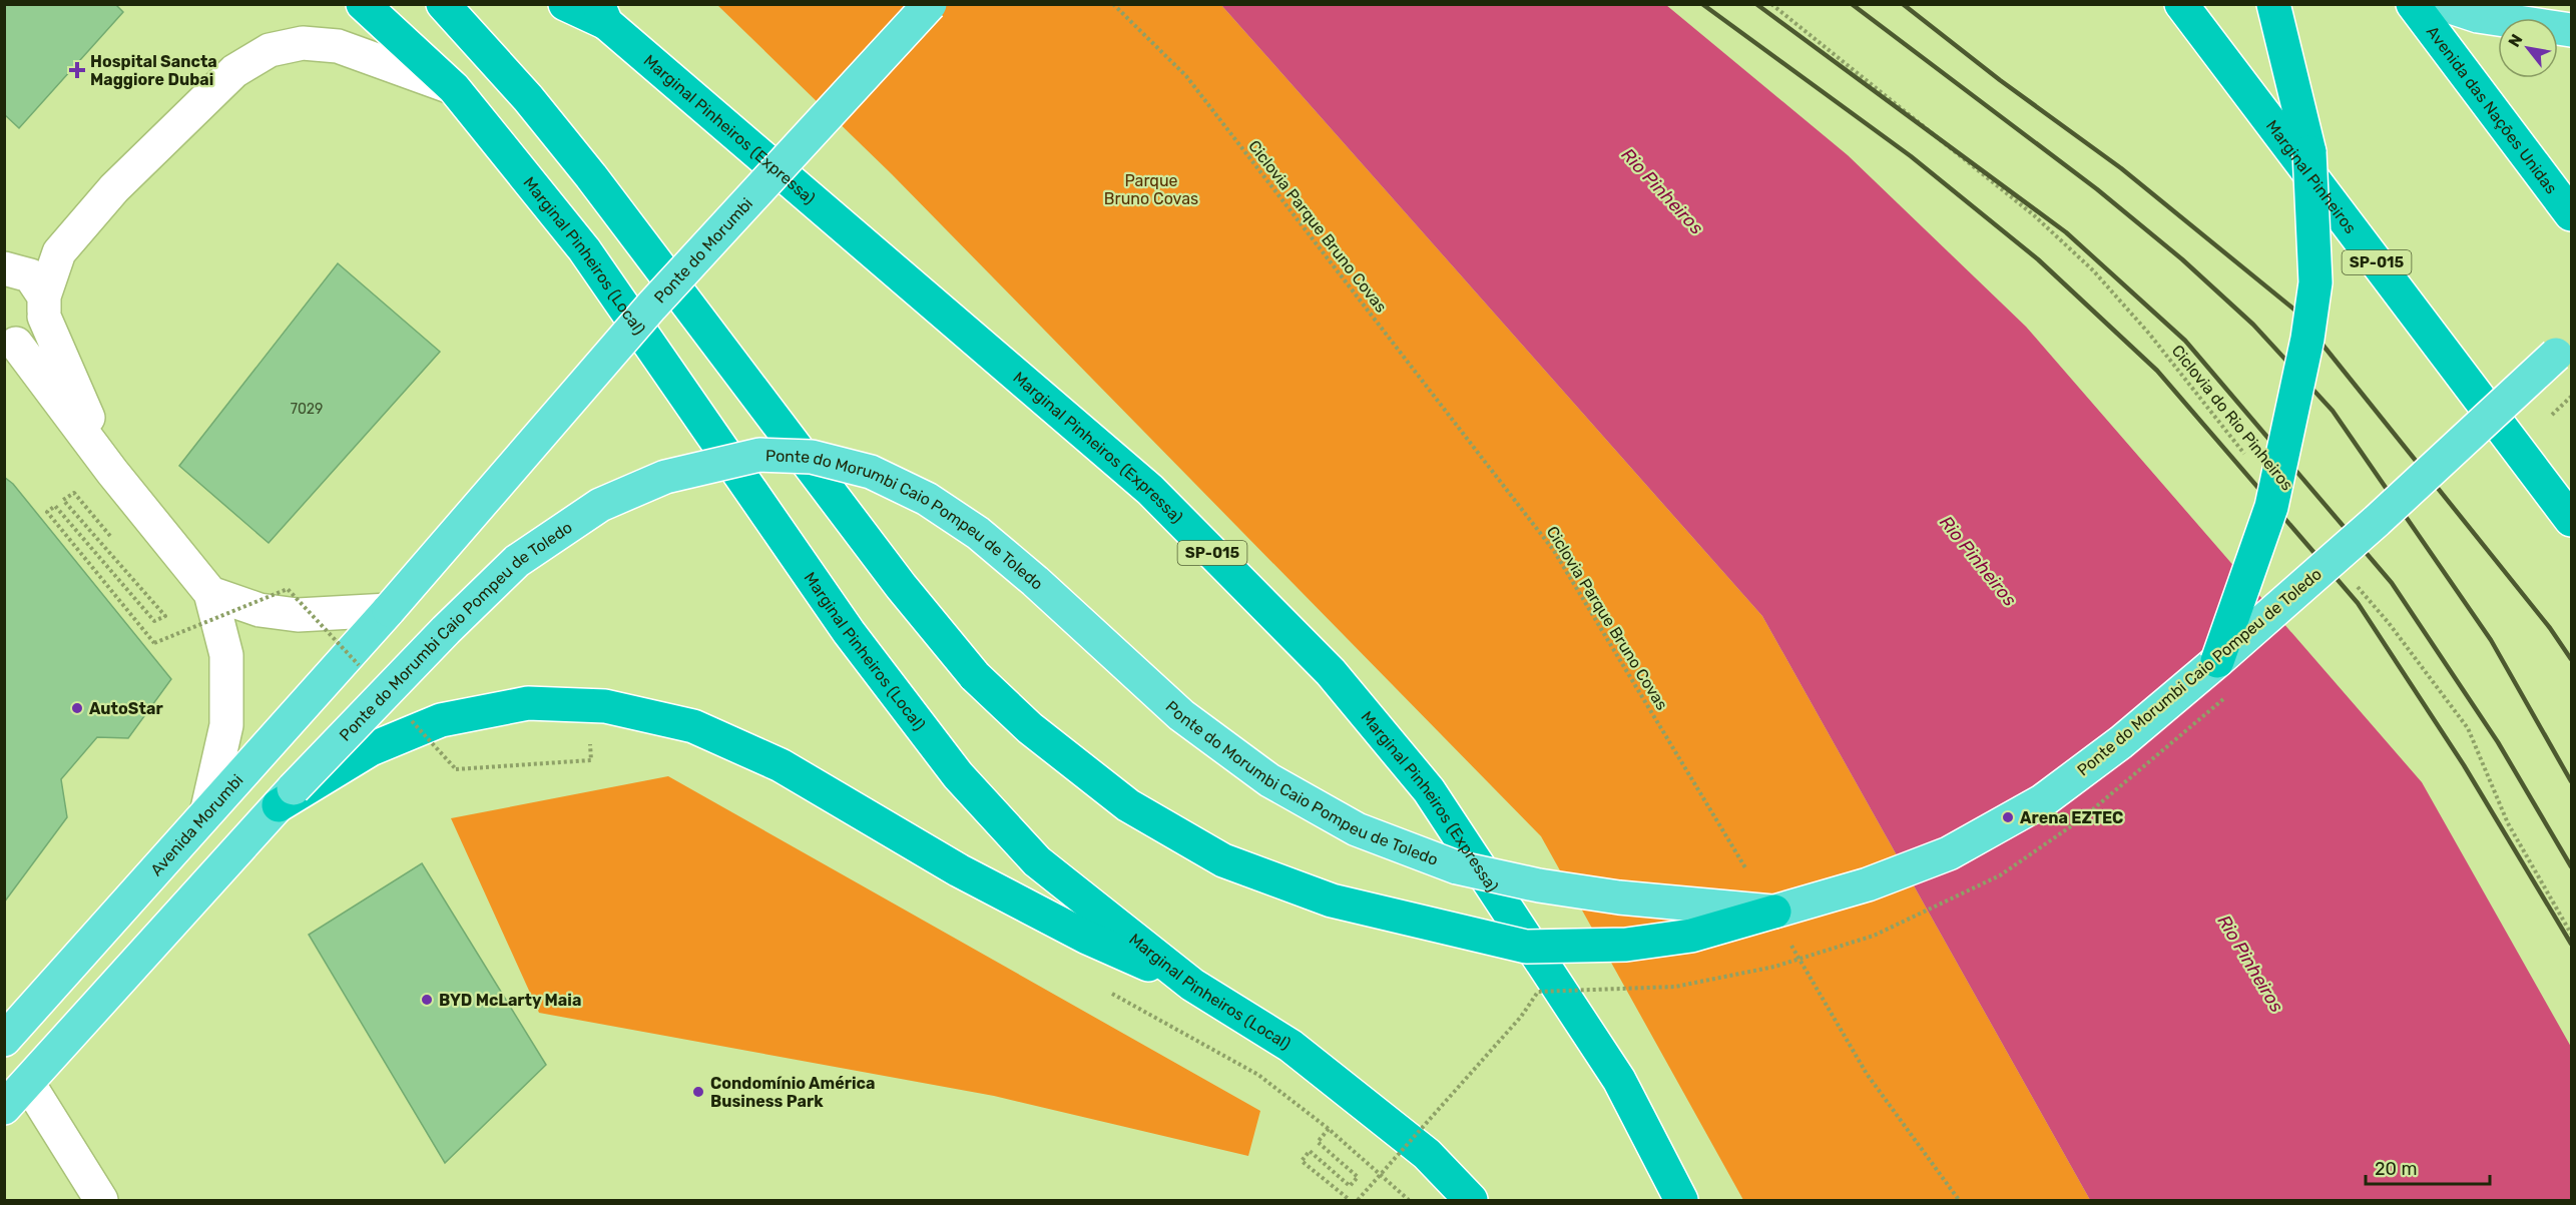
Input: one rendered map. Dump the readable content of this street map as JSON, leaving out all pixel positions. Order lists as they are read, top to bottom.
{
  "streets": {
    "highway": [
      "Avenida das Nações Unidas",
      "Marginal Pinheiros (Expressa)",
      "Marginal Pinheiros",
      "Marginal Pinheiros (Local)",
      "SP-015"
    ],
    "main road": ["Ponte do Morumbi", "Ponte do Morumbi Caio Pompeu de Toledo", "Avenida Morumbi"],
    "path": ["Ciclovia Parque Bruno Covas", "Ciclovia do Rio Pinheiros"]
  },
  "crossings": [
    ["Ponte do Morumbi", "Avenida Morumbi"]
  ],
  "water": ["Rio Pinheiros"],
  "parks": ["Parque Bruno Covas"],
  "places": {
    "health": ["Hospital Sancta Maggiore Dubai"],
    "other": [
      "AutoStar",
      "Arena EZTEC",
      "BYD McLarty Maia",
      "Condomínio América Business Park"
    ]
  },
  "house_numbers": ["7029"],
  "scale_bar": "20 m",
  "north": "top left"
}
